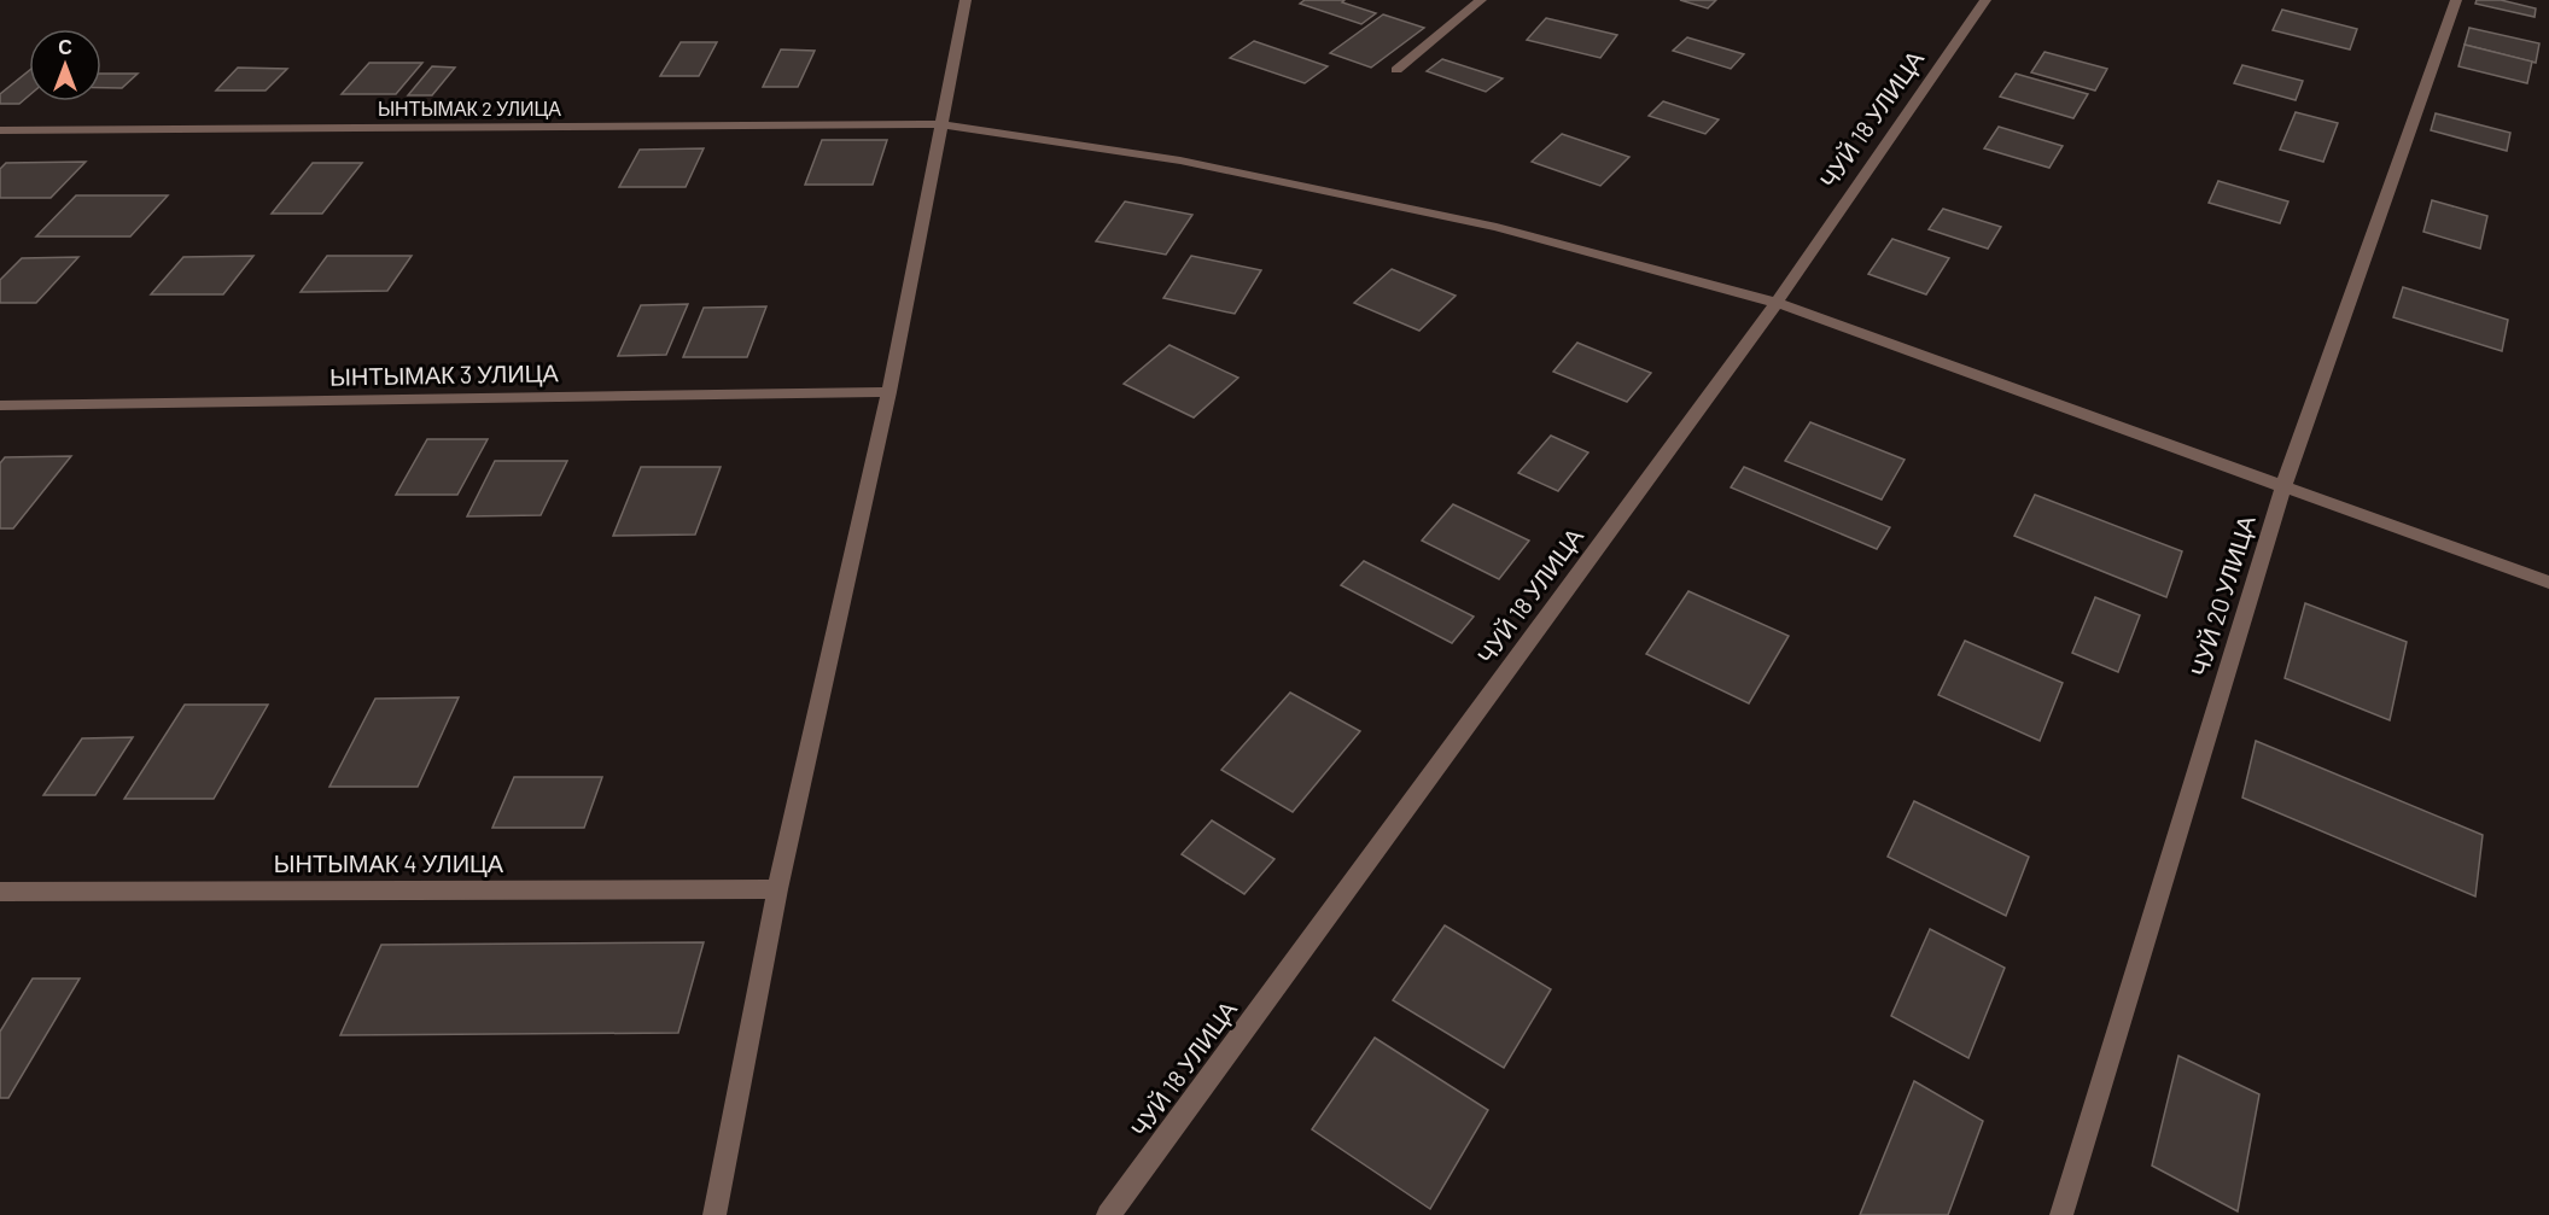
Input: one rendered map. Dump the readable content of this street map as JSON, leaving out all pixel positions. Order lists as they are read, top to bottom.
{
  "streets": {
    "street": [
      "ЫНТЫМАК 2 УЛИЦА",
      "ЧУЙ 18 УЛИЦА",
      "ЫНТЫМАК 3 УЛИЦА",
      "ЧУЙ 20 УЛИЦА",
      "ЫНТЫМАК 4 УЛИЦА"
    ]
  },
  "crossings": [
    ["ЫНТЫМАК 2 УЛИЦА", "ЧУЙ 18 УЛИЦА"],
    ["ЫНТЫМАК 2 УЛИЦА", "ЧУЙ 20 УЛИЦА"]
  ],
  "north": "top"
}
